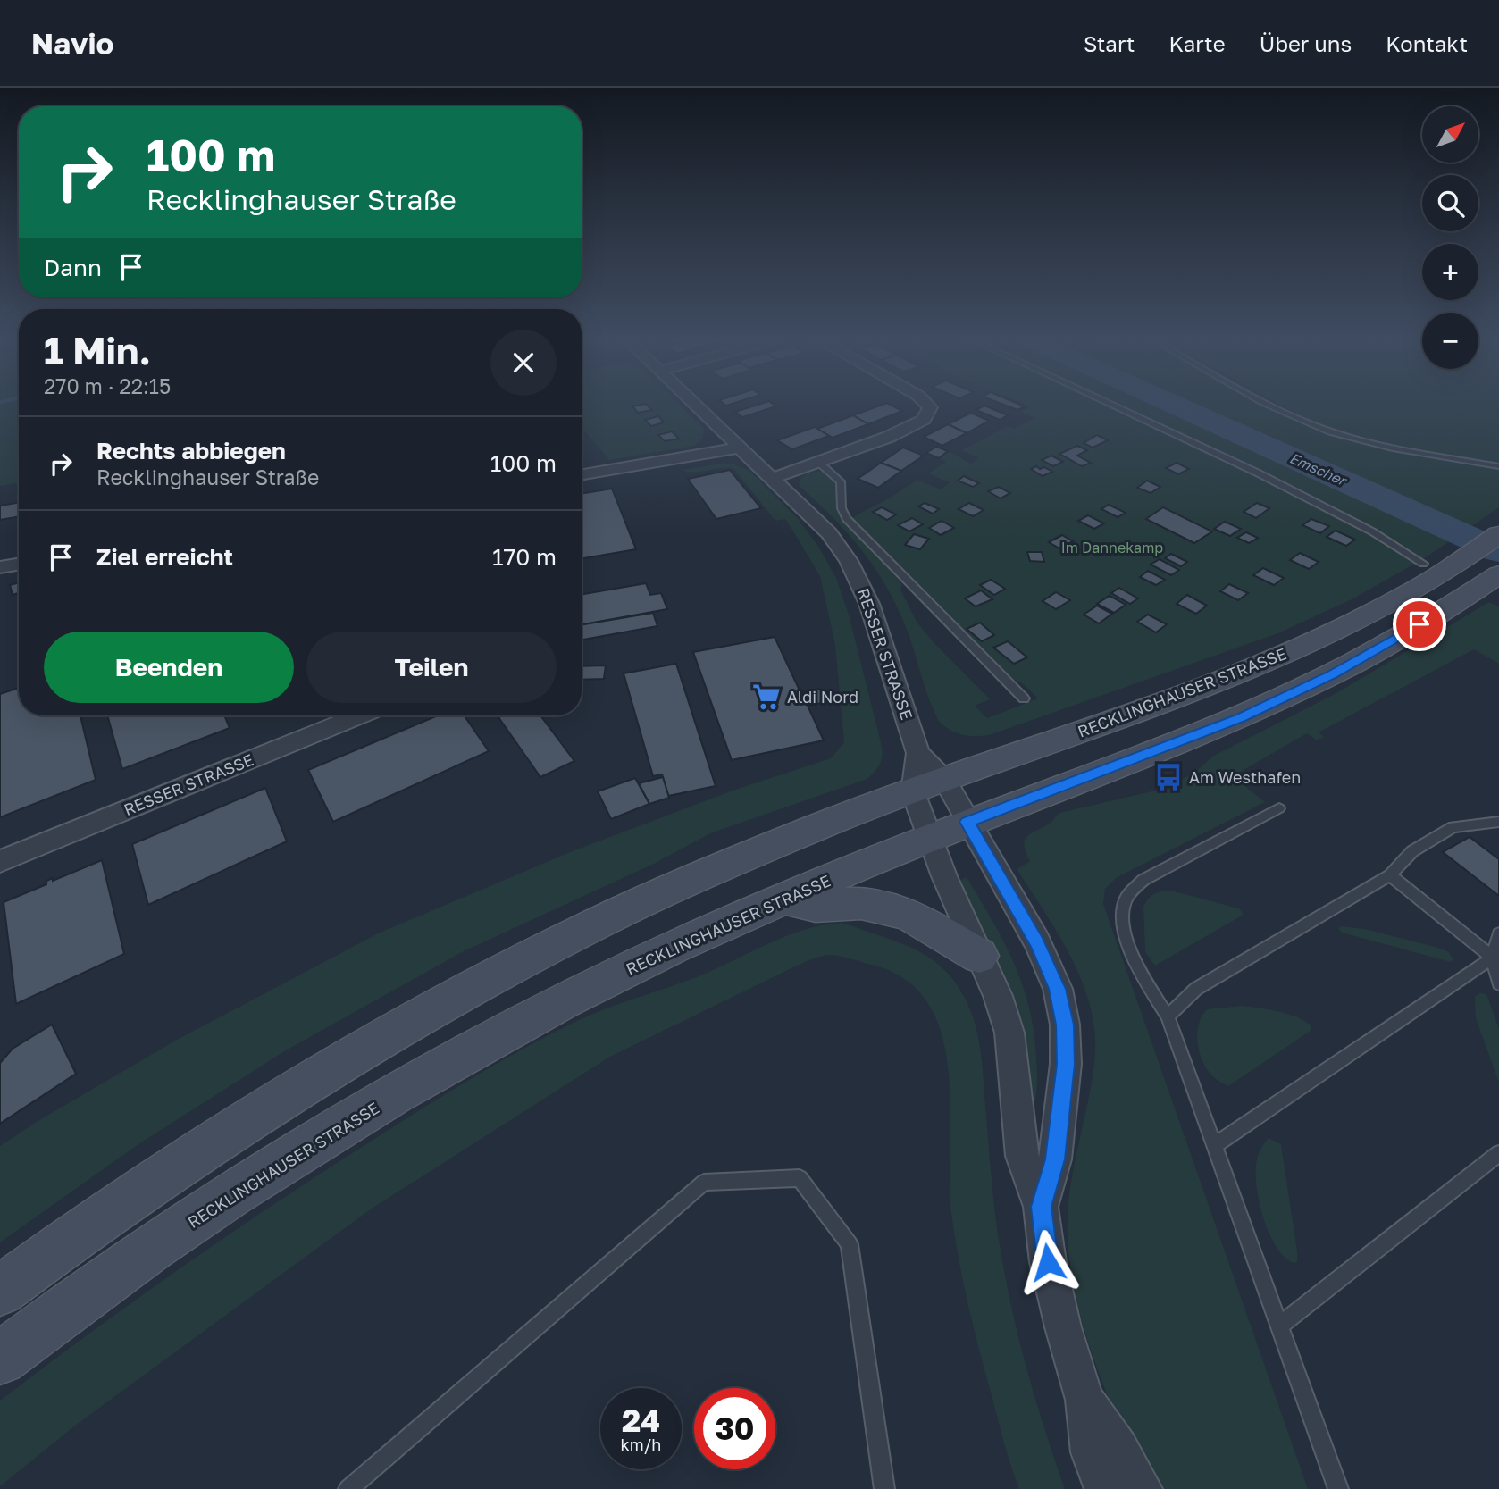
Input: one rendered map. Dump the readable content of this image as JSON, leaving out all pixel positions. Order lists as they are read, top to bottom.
{
  "streets": {
    "main road": ["RECKLINGHAUSER STRASSE"],
    "street": ["RESSER STRASSE"]
  },
  "crossings": [
    ["RESSER STRASSE", "RECKLINGHAUSER STRASSE"]
  ],
  "water": ["Emscher"],
  "parks": ["Im Dannekamp"],
  "places": {
    "supermarket": ["Aldi Nord"],
    "bus stop": ["Am Westhafen"]
  },
  "north": "top right",
  "page": {
    "header": "Navio",
    "nav": [
      "Start",
      "Karte",
      "Über uns",
      "Kontakt"
    ],
    "map_buttons": ["+", "−"],
    "turn": ["100 m", "Recklinghauser Straße"],
    "then": "Dann",
    "heading": ["1 Min.", "270 m · 22:15"],
    "list": [
      {
        "name": "Rechts abbiegen",
        "note": "Recklinghauser Straße",
        "value": "100 m"
      },
      {
        "name": "Ziel erreicht",
        "value": "170 m"
      }
    ],
    "buttons": ["Beenden", "Teilen"],
    "speed": "24 km/h",
    "limit": "30"
  }
}
